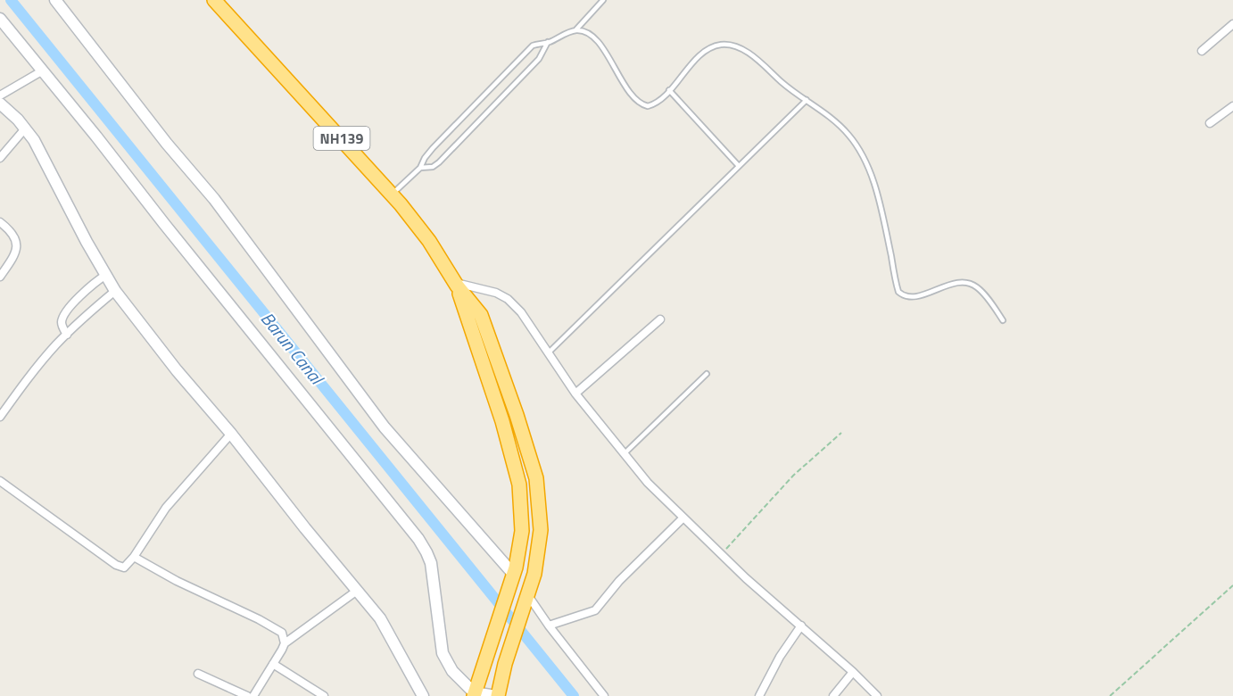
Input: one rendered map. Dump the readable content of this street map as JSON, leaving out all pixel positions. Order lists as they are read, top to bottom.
{
  "streets": {
    "highway": ["NH139"]
  },
  "water": ["Barun Canal"]
}
